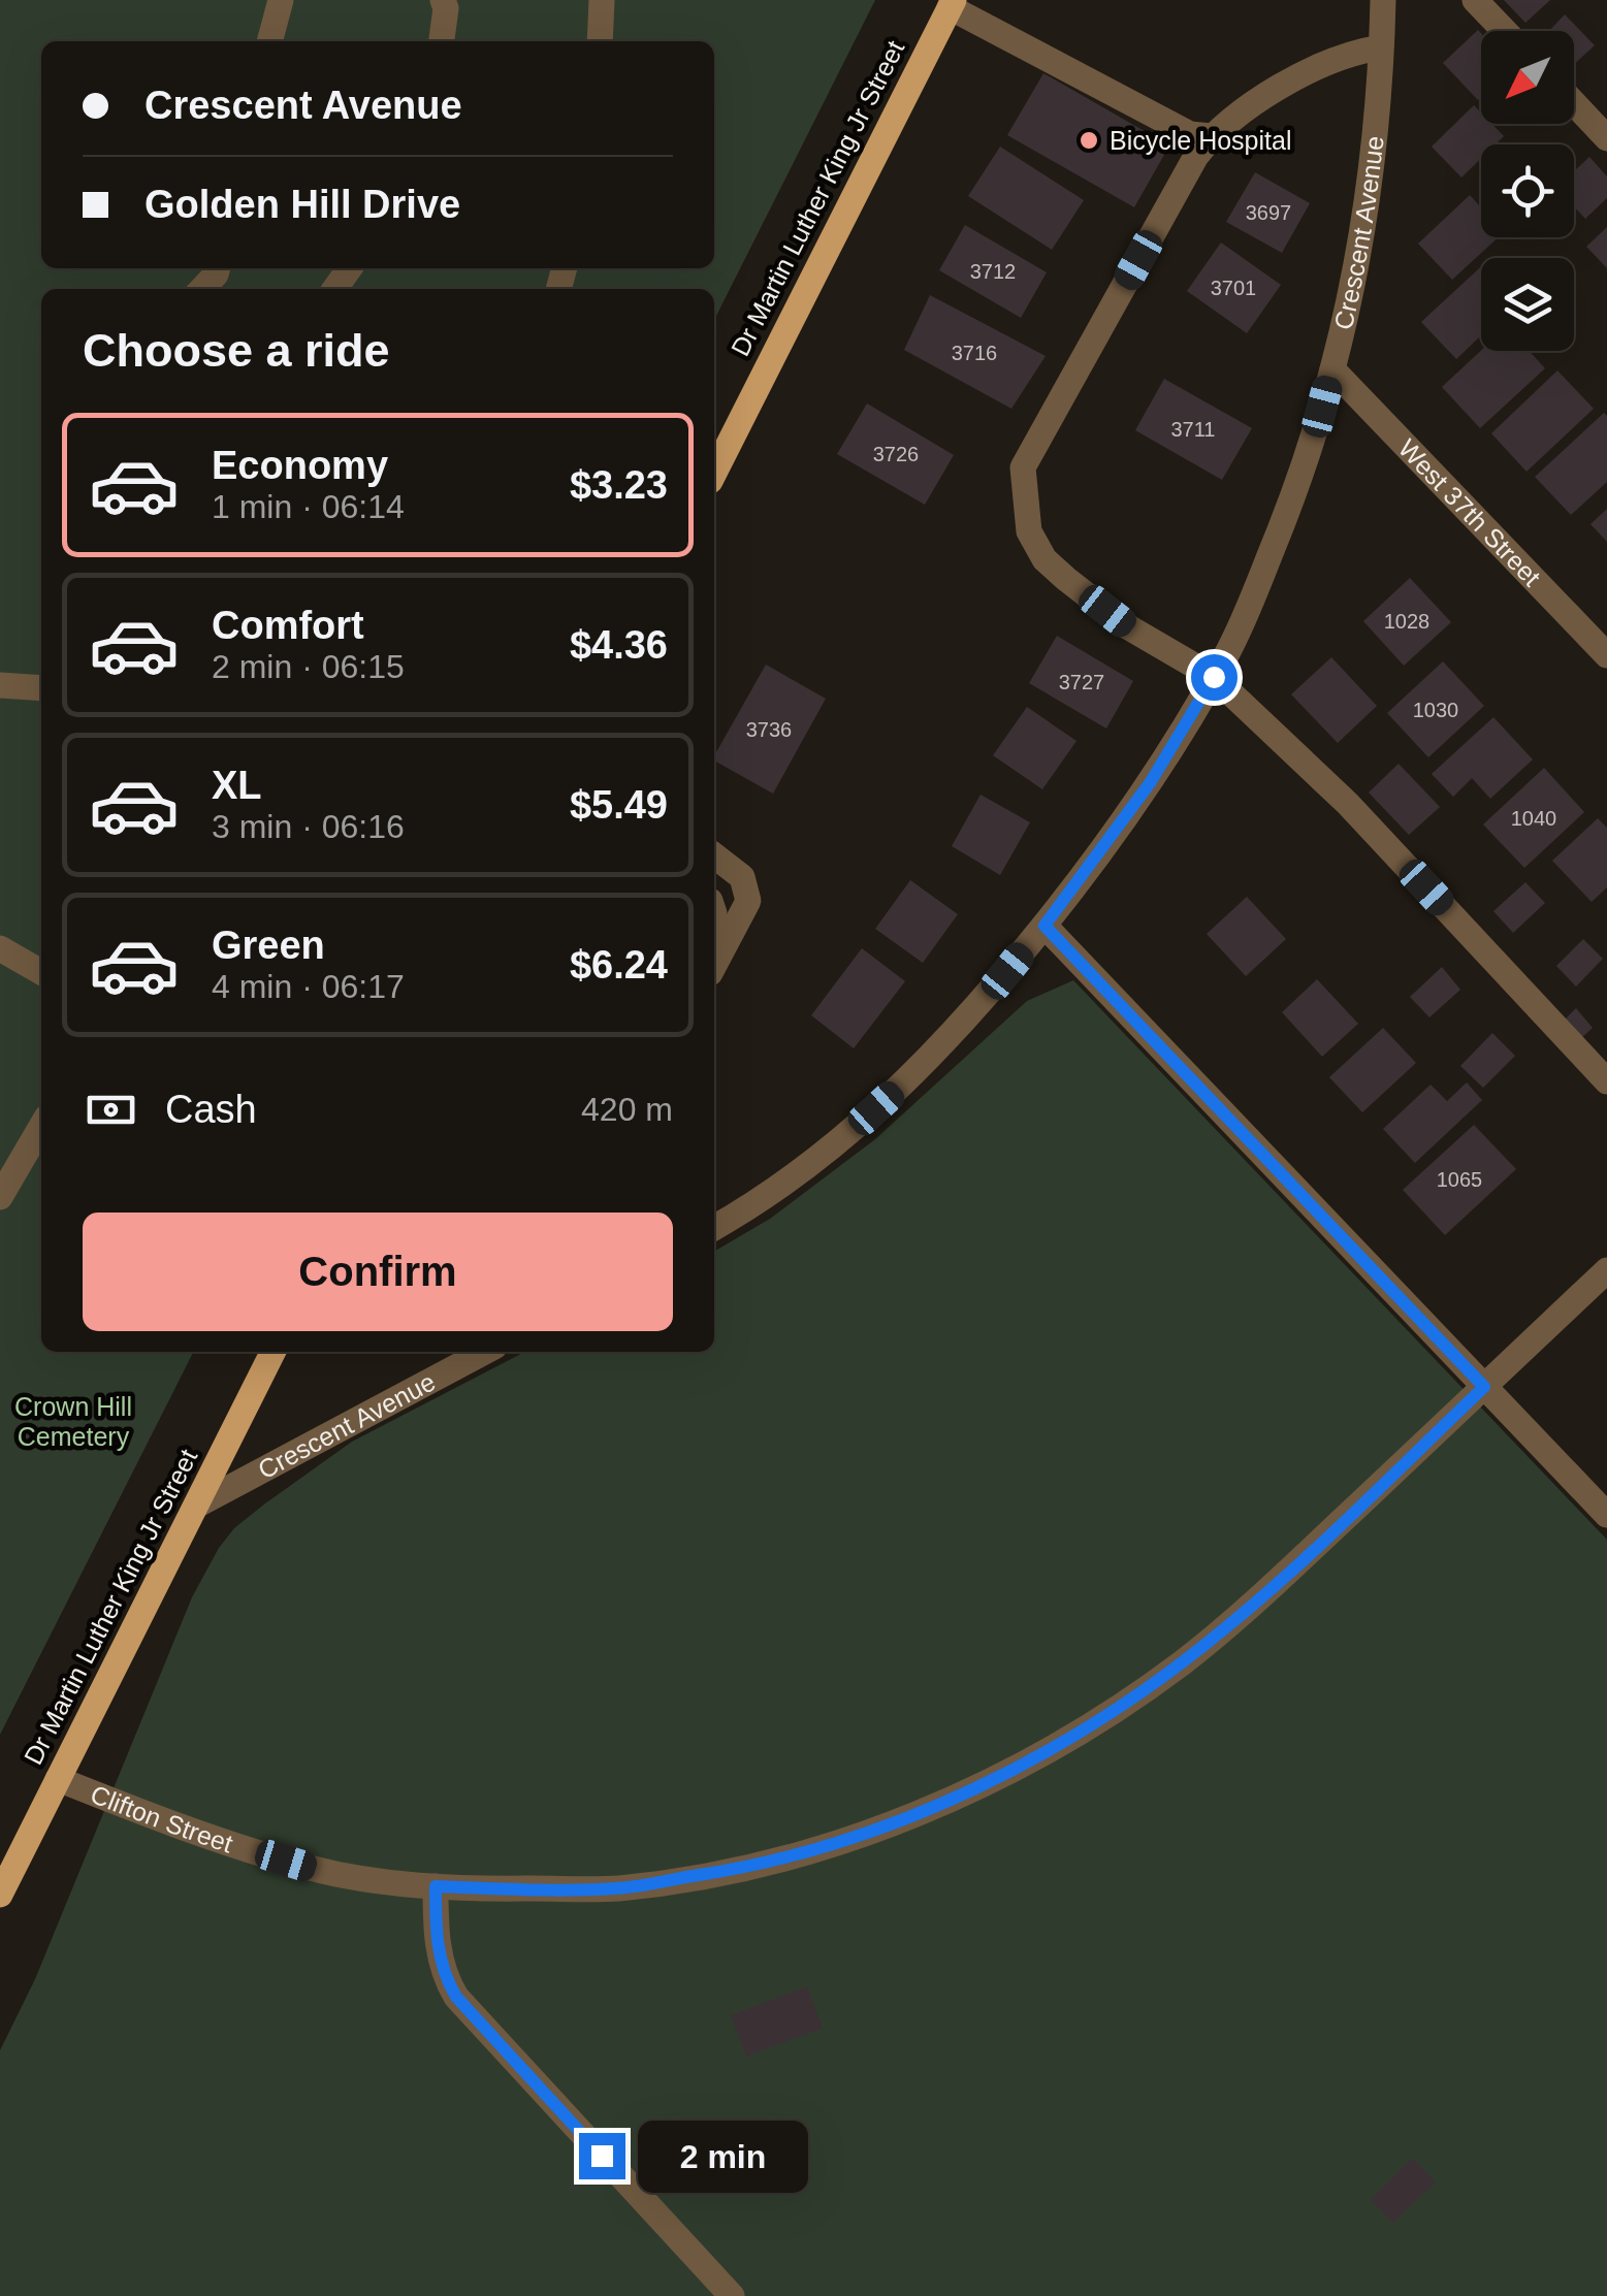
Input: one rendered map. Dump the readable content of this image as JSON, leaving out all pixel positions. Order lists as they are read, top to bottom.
{
  "streets": {
    "main road": ["Dr Martin Luther King Jr Street"],
    "street": ["Crescent Avenue", "West 37th Street", "Clifton Street"]
  },
  "crossings": [
    ["Dr Martin Luther King Jr Street", "Crescent Avenue"],
    ["Dr Martin Luther King Jr Street", "Clifton Street"],
    ["Crescent Avenue", "West 37th Street"]
  ],
  "parks": ["Crown Hill Cemetery"],
  "places": ["Bicycle Hospital"],
  "house_numbers": [
    "3697",
    "3712",
    "3701",
    "3716",
    "3711",
    "3726",
    "1028",
    "3727",
    "1030",
    "3736",
    "1040",
    "1065"
  ],
  "north": "bottom left",
  "page": {
    "banner": ["Crescent Avenue", "Golden Hill Drive"],
    "heading": "Choose a ride",
    "list": [
      {
        "name": "Economy",
        "note": "1 min · 06:14",
        "value": "$3.23"
      },
      {
        "name": "Comfort",
        "note": "2 min · 06:15",
        "value": "$4.36"
      },
      {
        "name": "XL",
        "note": "3 min · 06:16",
        "value": "$5.49"
      },
      {
        "name": "Green",
        "note": "4 min · 06:17",
        "value": "$6.24"
      }
    ],
    "pay": ["Cash", "420 m"],
    "buttons": "Confirm",
    "bubble": "2 min"
  }
}
